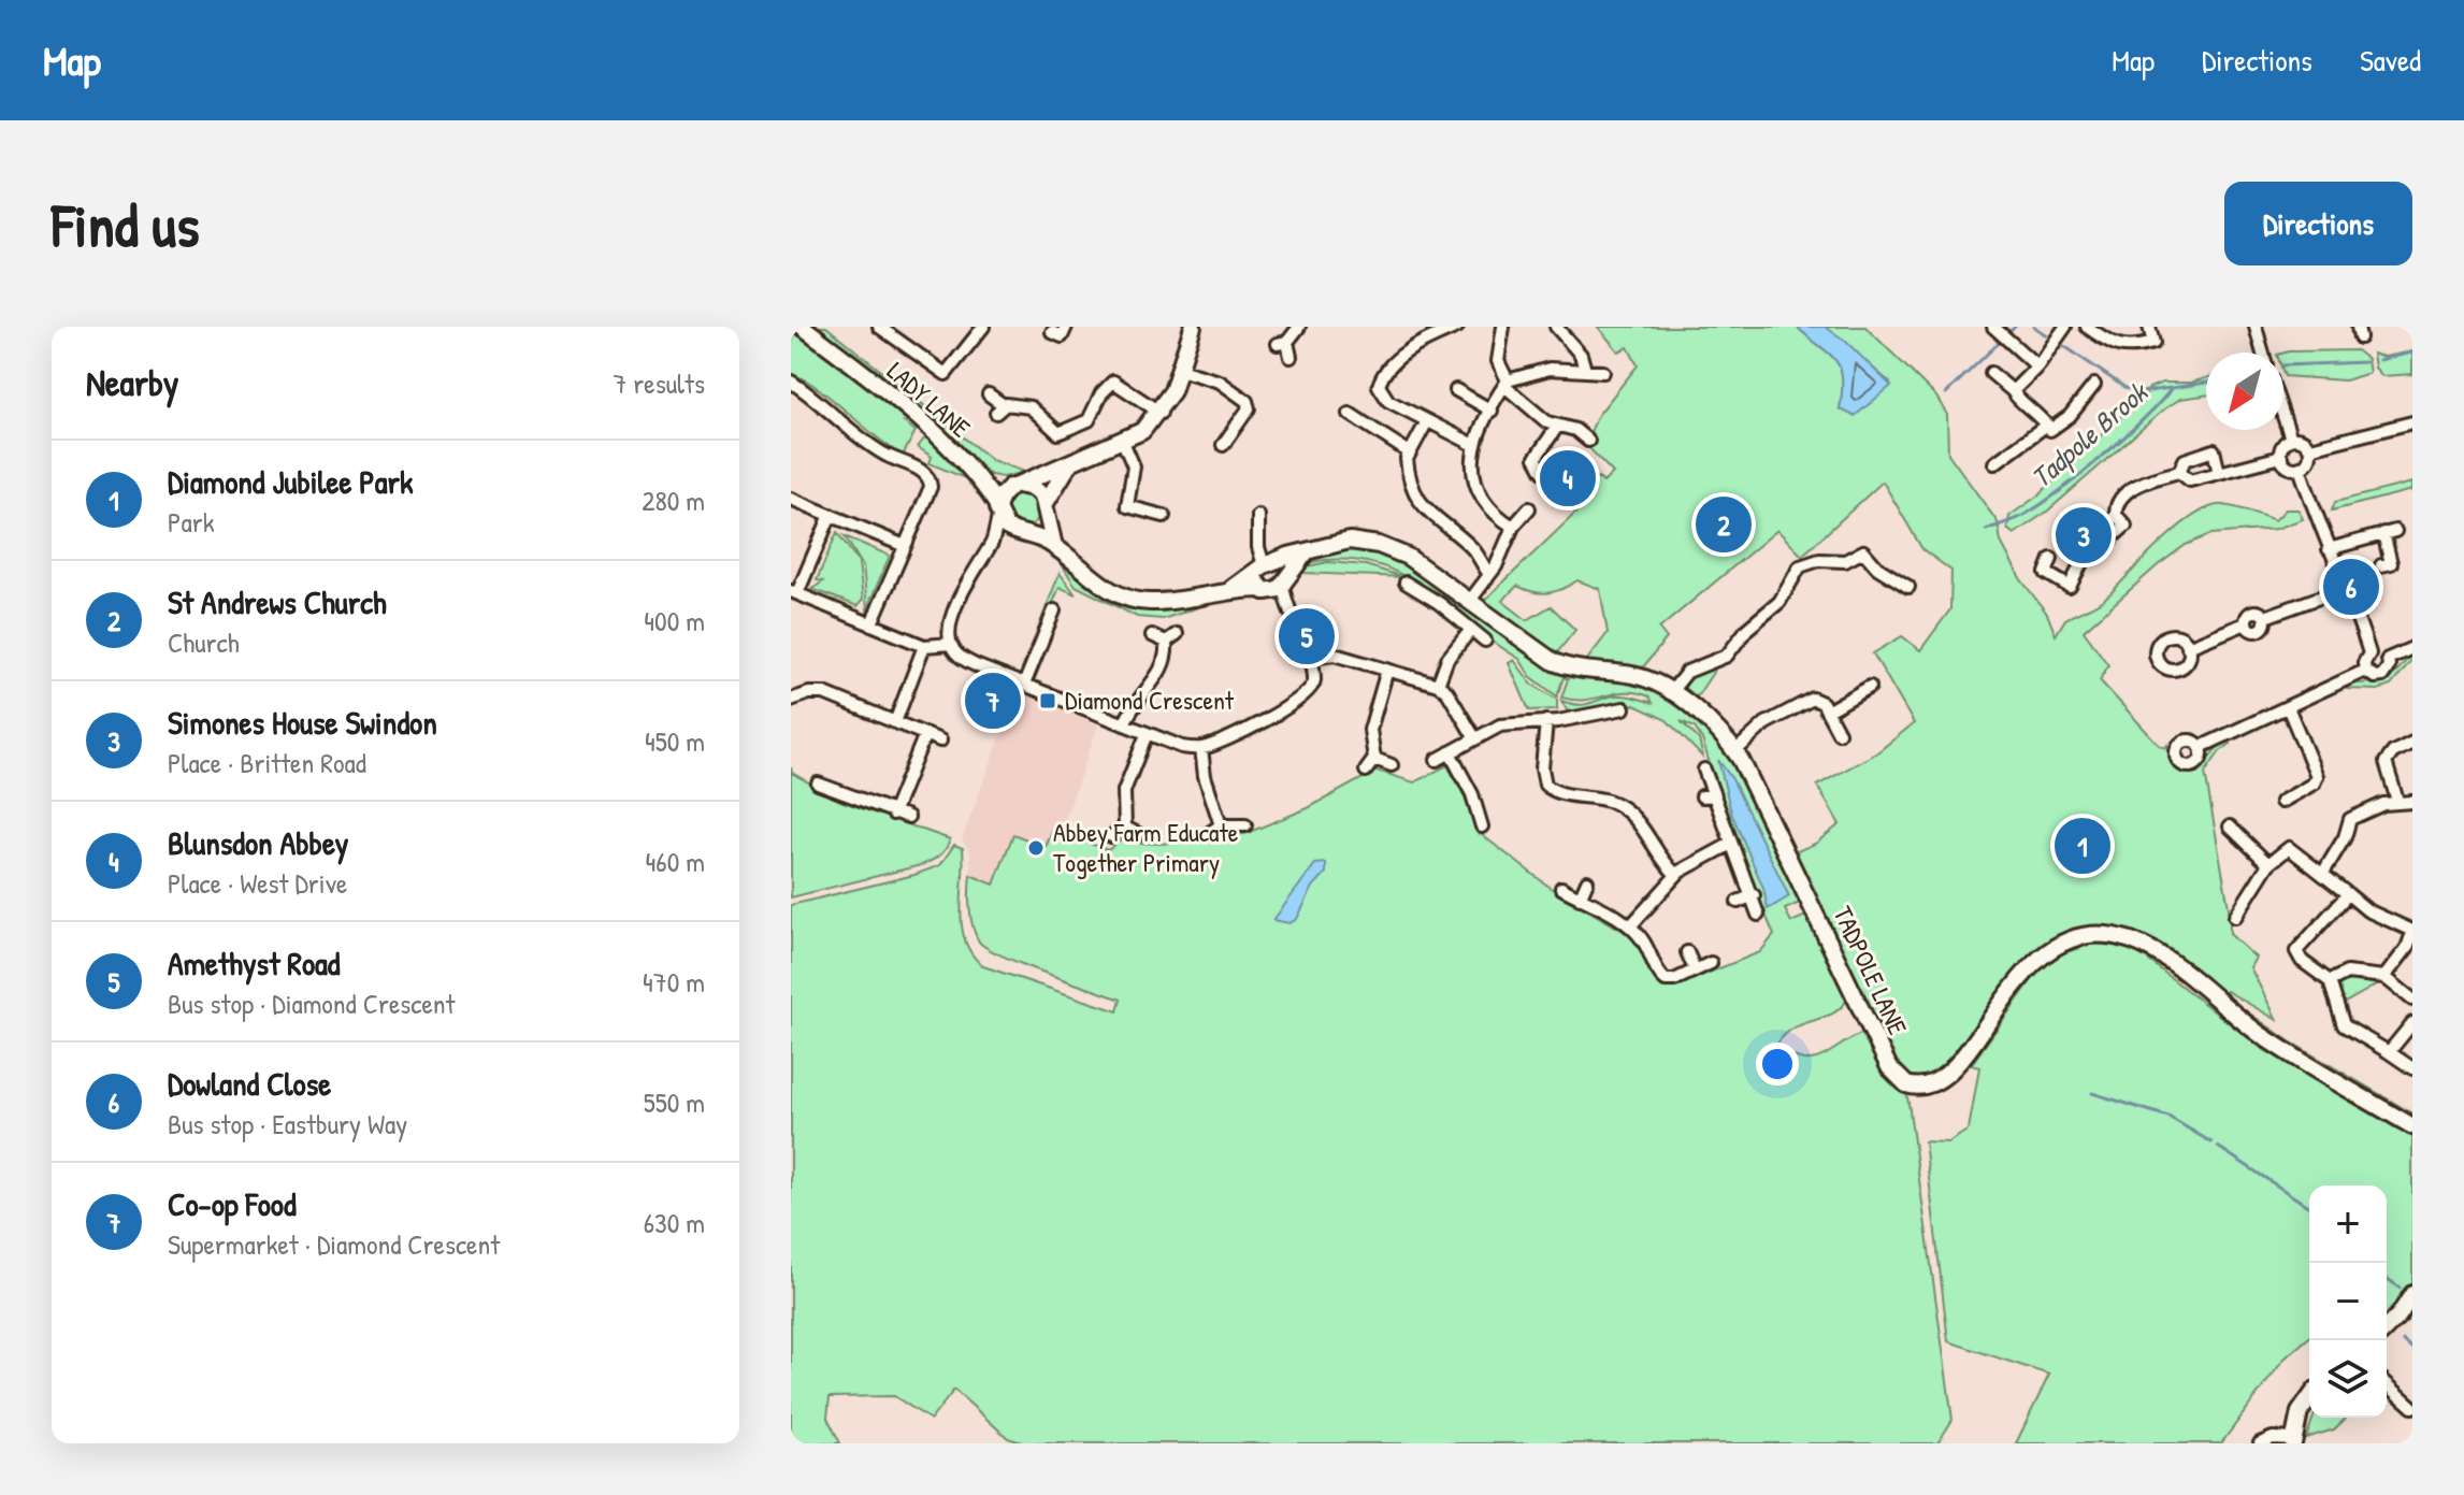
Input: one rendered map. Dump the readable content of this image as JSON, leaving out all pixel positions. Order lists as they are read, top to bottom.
{
  "streets": {
    "street": ["LADY LANE", "TADPOLE LANE"]
  },
  "crossings": [
    ["LADY LANE", "TADPOLE LANE"]
  ],
  "water": ["Tadpole Brook"],
  "places": {
    "transit": ["Diamond Crescent"],
    "other": ["Abbey Farm Educate Together Primary"]
  },
  "north": "bottom left",
  "page": {
    "header": "Map",
    "nav": ["Map", "Directions", "Saved"],
    "buttons": "Directions",
    "title": "Find us",
    "heading": ["Nearby", "7 results"],
    "list": [
      {
        "mark": "1",
        "name": "Diamond Jubilee Park",
        "note": "Park",
        "value": "280 m"
      },
      {
        "mark": "2",
        "name": "St Andrews Church",
        "note": "Church",
        "value": "400 m"
      },
      {
        "mark": "3",
        "name": "Simones House Swindon",
        "note": "Place · Britten Road",
        "value": "450 m"
      },
      {
        "mark": "4",
        "name": "Blunsdon Abbey",
        "note": "Place · West Drive",
        "value": "460 m"
      },
      {
        "mark": "5",
        "name": "Amethyst Road",
        "note": "Bus stop · Diamond Crescent",
        "value": "470 m"
      },
      {
        "mark": "6",
        "name": "Dowland Close",
        "note": "Bus stop · Eastbury Way",
        "value": "550 m"
      },
      {
        "mark": "7",
        "name": "Co-op Food",
        "note": "Supermarket · Diamond Crescent",
        "value": "630 m"
      }
    ],
    "pins": [
      "4",
      "2",
      "3",
      "6",
      "5",
      "7",
      "1"
    ],
    "map_buttons": ["+", "−"]
  }
}
